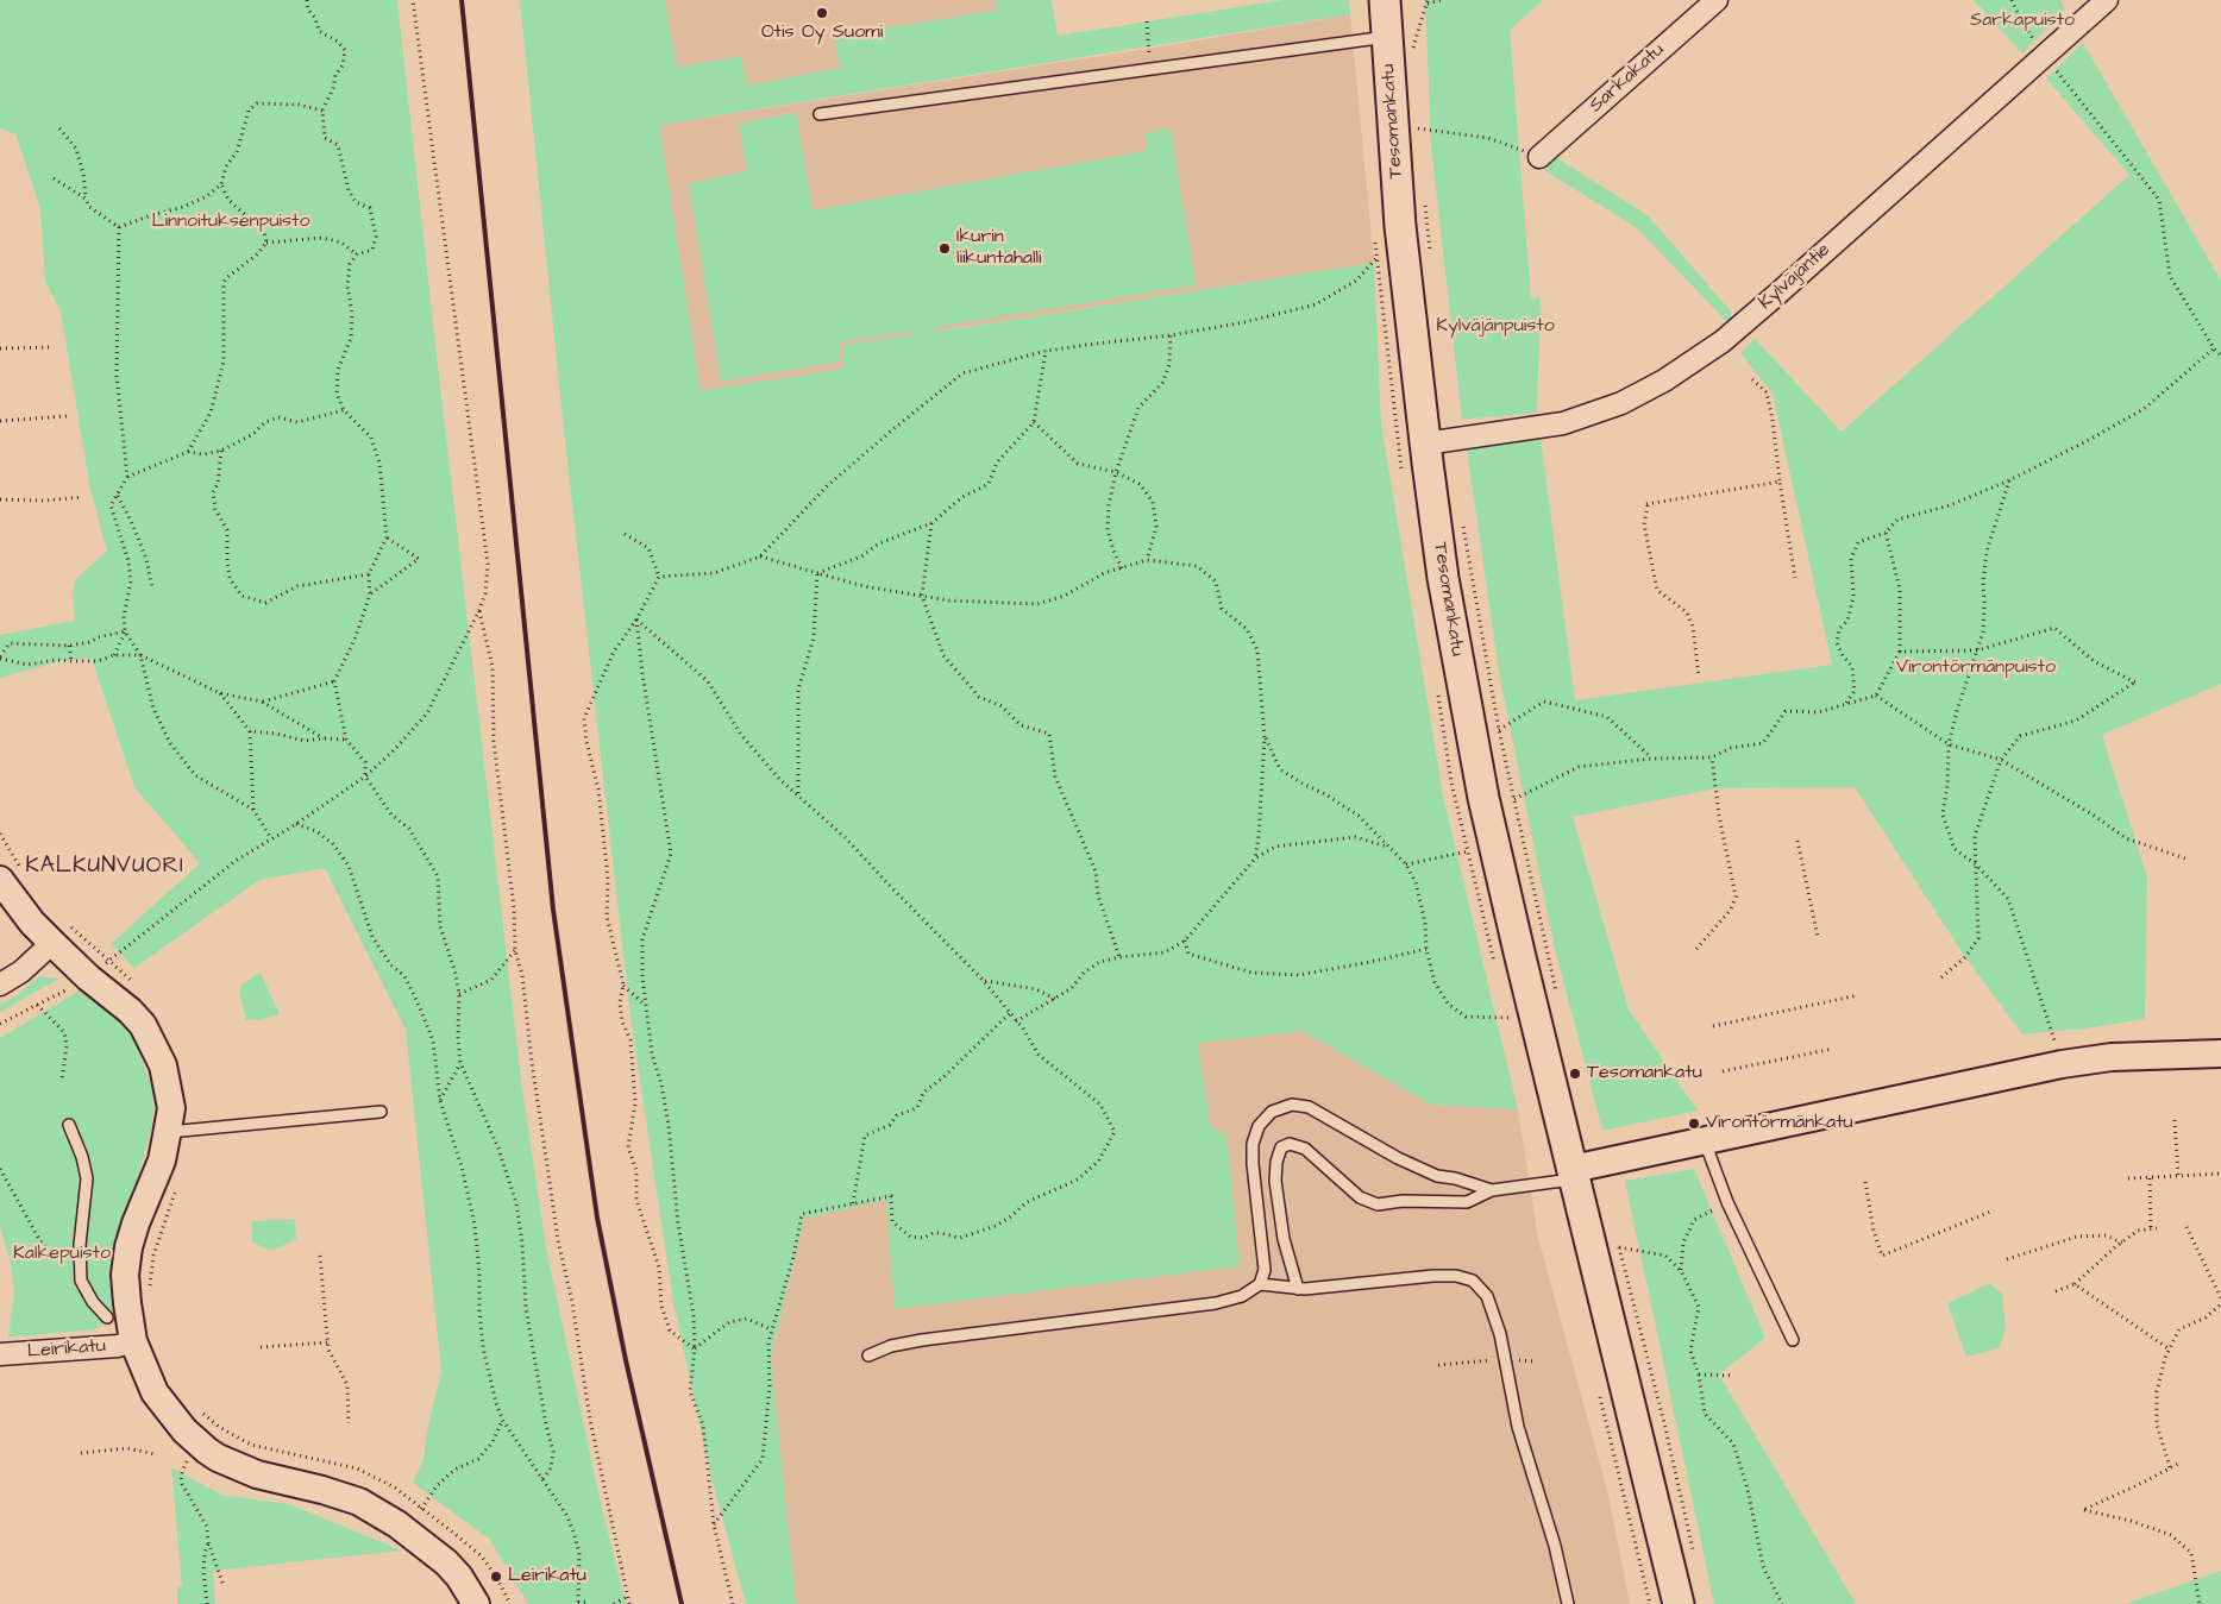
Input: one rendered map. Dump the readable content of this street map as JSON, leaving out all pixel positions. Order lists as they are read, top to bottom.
{
  "streets": {
    "main road": ["Tesomankatu"],
    "street": ["Sarkakatu", "Kylväjäntie", "Leirikatu"]
  },
  "crossings": [
    ["Tesomankatu", "Kylväjäntie"]
  ],
  "districts": ["KALKUNVUORI"],
  "parks": [
    "Sarkapuisto",
    "Linnoituksenpuisto",
    "Kylväjänpuisto",
    "Virontörmänpuisto",
    "Kalkepuisto"
  ],
  "places": [
    "Otis Oy Suomi",
    "Ikurin liikuntahalli",
    "Tesomankatu",
    "Virontörmänkatu",
    "Leirikatu"
  ]
}
